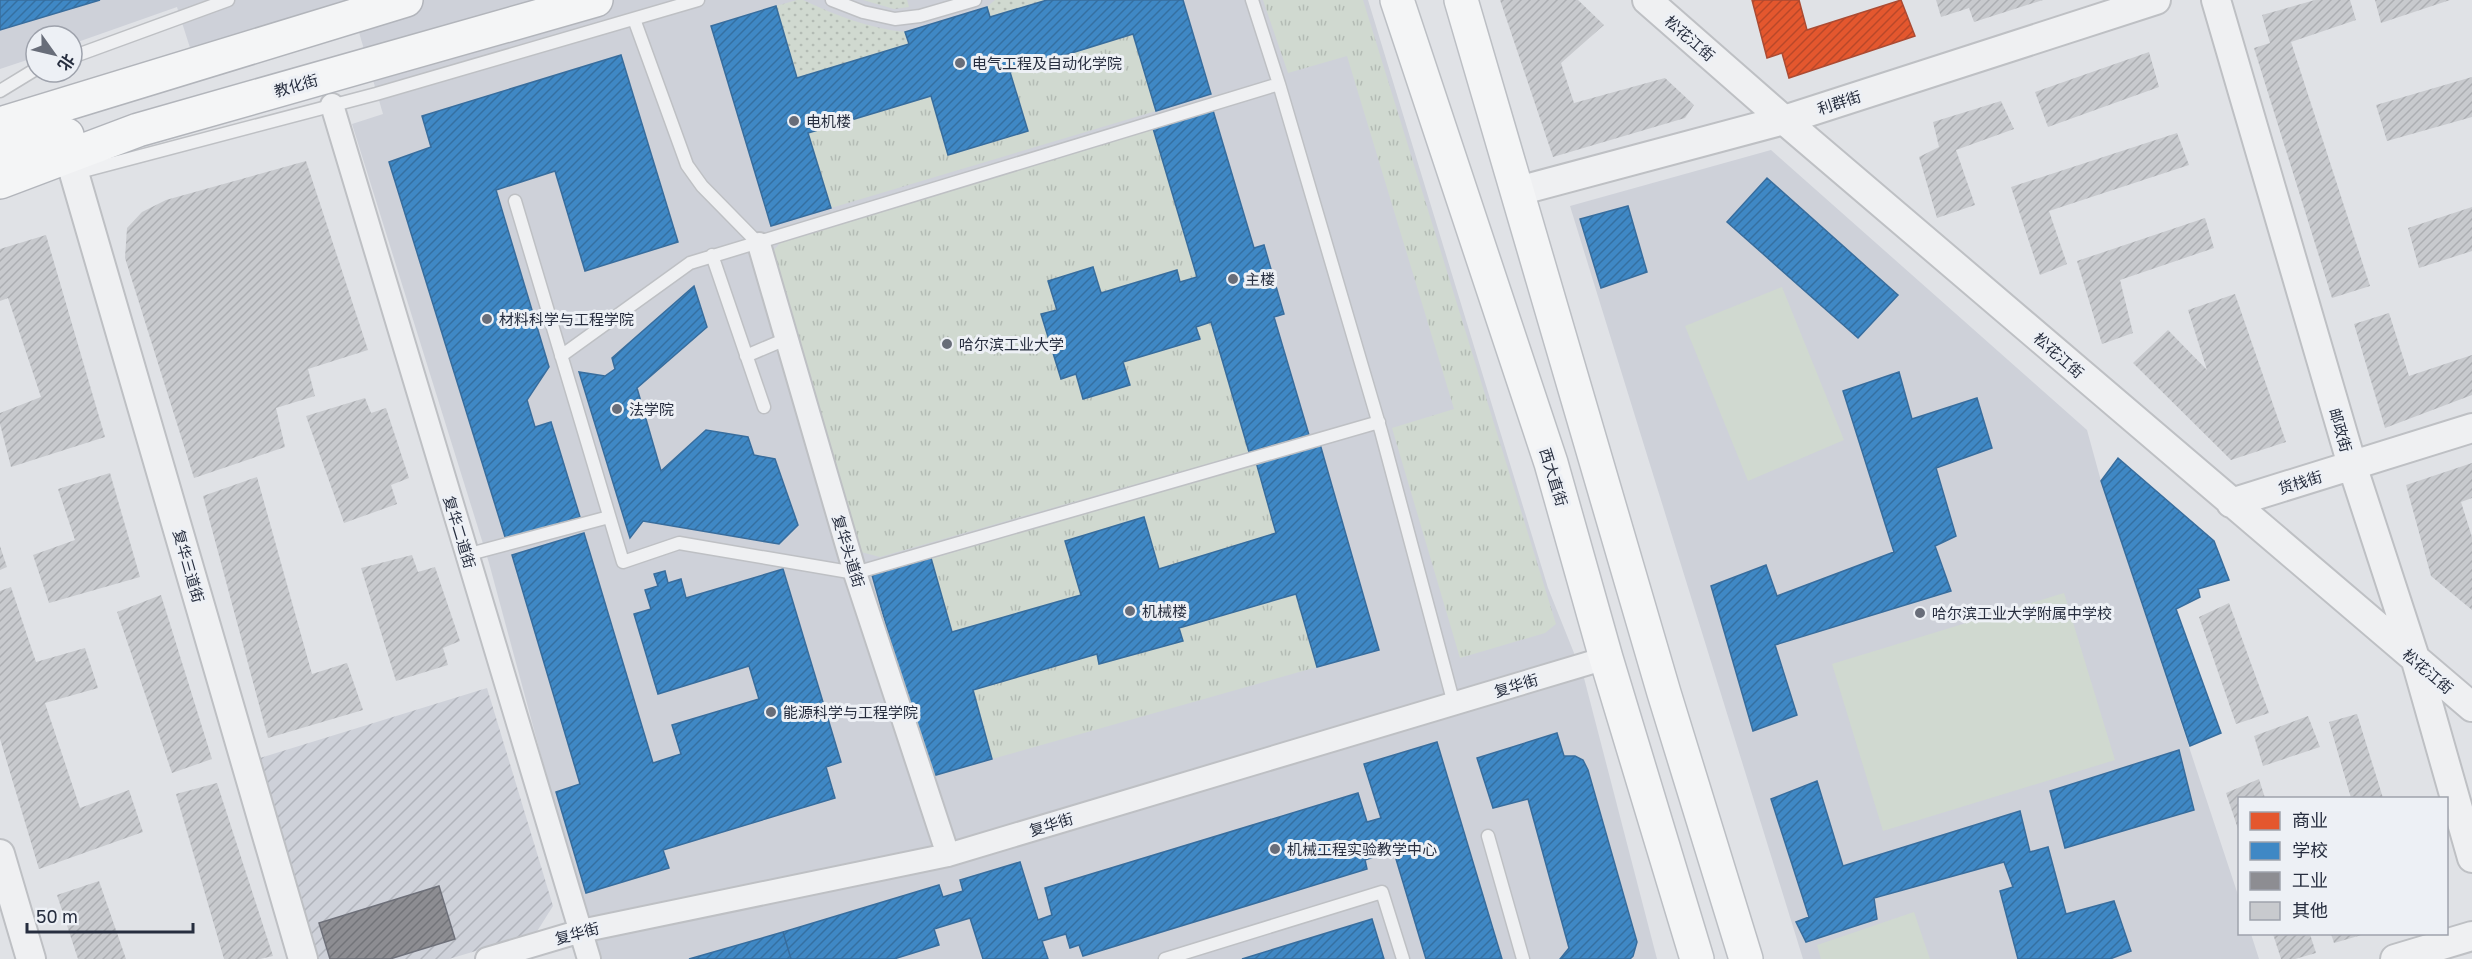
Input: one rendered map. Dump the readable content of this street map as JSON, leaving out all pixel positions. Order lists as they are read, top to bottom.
{
  "streets": {
    "main road": ["教化街", "西大直街"],
    "street": [
      "松花江街",
      "利群街",
      "邮政街",
      "货栈街",
      "复华二道街",
      "复华头道街",
      "复华三道街",
      "复华街"
    ]
  },
  "crossings": [
    ["松花江街", "利群街"],
    ["松花江街", "邮政街"],
    ["松花江街", "货栈街"],
    ["教化街", "复华三道街"],
    ["邮政街", "货栈街"],
    ["西大直街", "复华街"],
    ["复华二道街", "复华街"],
    ["复华头道街", "复华街"]
  ],
  "places": [
    "电气工程及自动化学院",
    "电机楼",
    "主楼",
    "材料科学与工程学院",
    "哈尔滨工业大学",
    "法学院",
    "机械楼",
    "哈尔滨工业大学附属中学校",
    "能源科学与工程学院",
    "机械工程实验教学中心"
  ],
  "legend": [
    "商业",
    "学校",
    "工业",
    "其他"
  ],
  "scale_bar": "50 m",
  "north": "bottom right"
}
